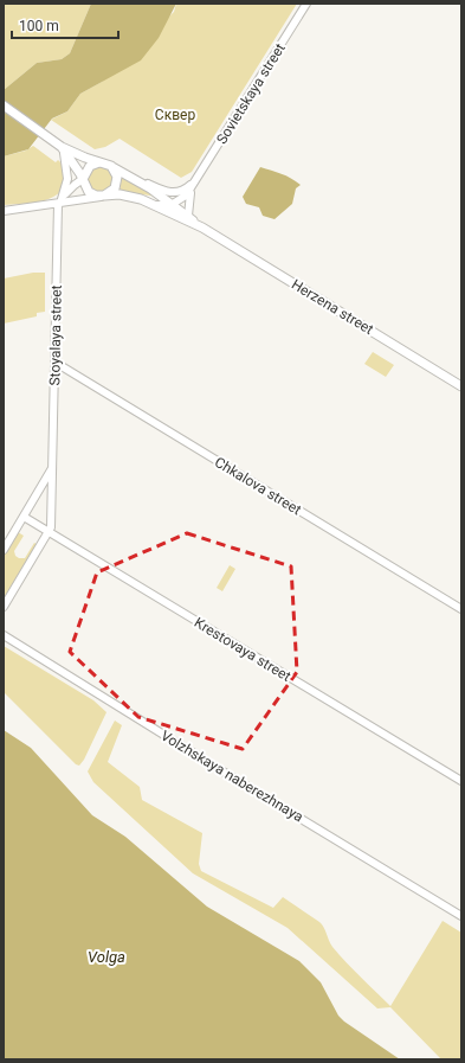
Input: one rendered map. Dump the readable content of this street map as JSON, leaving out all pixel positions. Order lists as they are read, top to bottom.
{
  "streets": {
    "main road": ["Herzena street"],
    "street": [
      "Sovietskaya street",
      "Stoyalaya street",
      "Chkalova street",
      "Krestovaya street",
      "Volzhskaya naberezhnaya"
    ]
  },
  "crossings": [
    ["Sovietskaya street", "Herzena street"],
    ["Herzena street", "Stoyalaya street"],
    ["Stoyalaya street", "Chkalova street"],
    ["Stoyalaya street", "Krestovaya street"]
  ],
  "water": ["Volga"],
  "parks": ["Сквер"],
  "scale_bar": "100 m"
}
